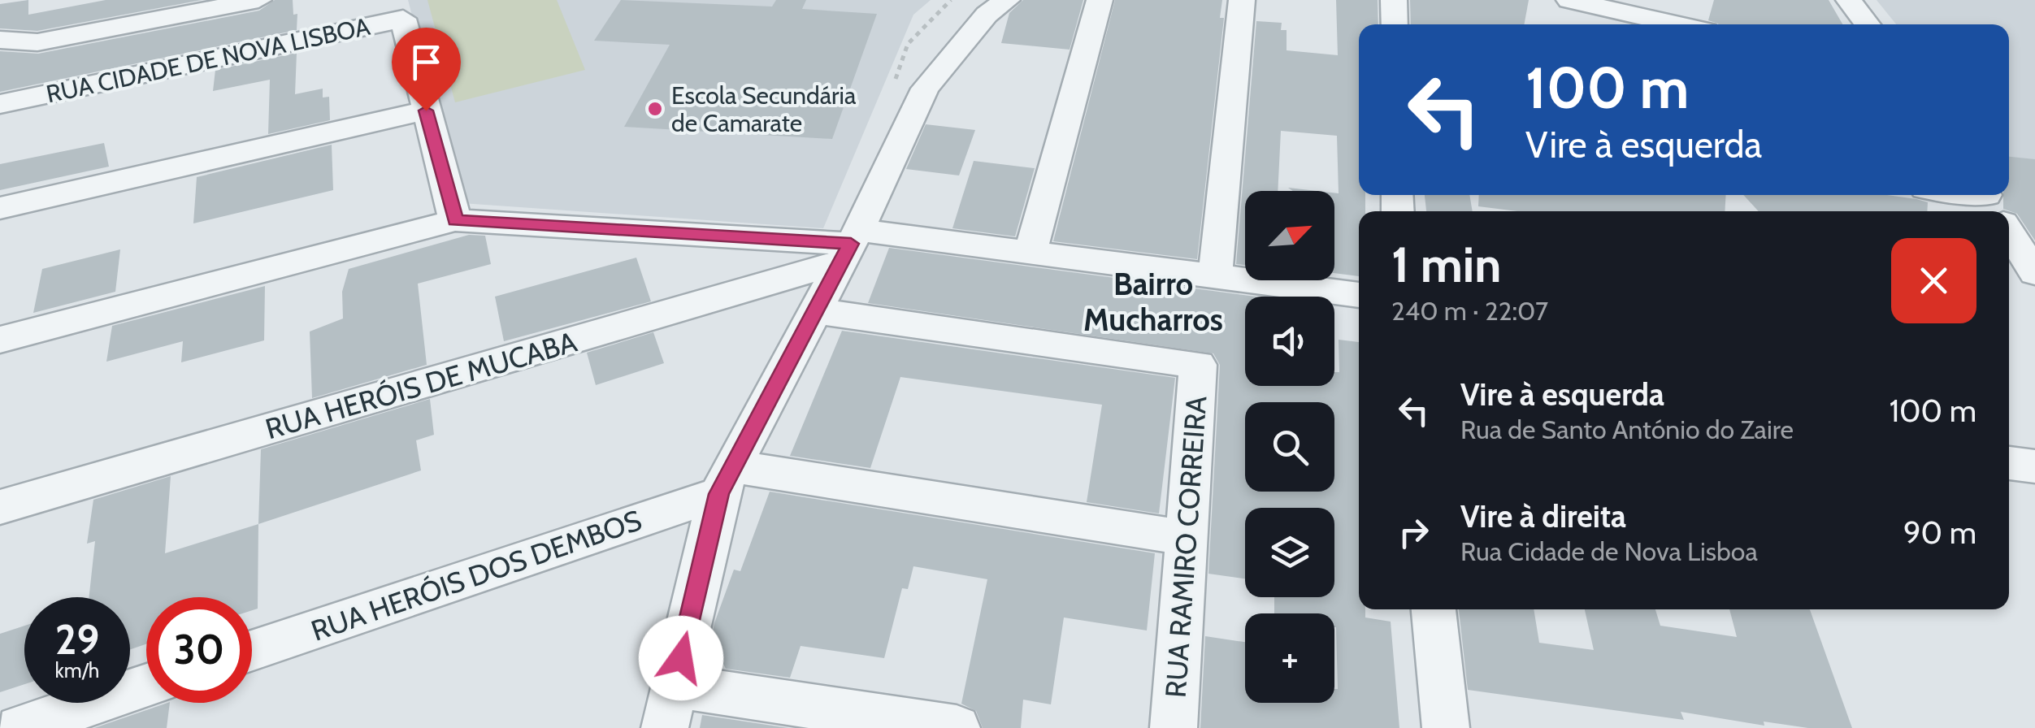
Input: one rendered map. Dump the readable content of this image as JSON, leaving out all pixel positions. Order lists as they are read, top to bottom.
{
  "streets": {
    "street": [
      "RUA CIDADE DE NOVA LISBOA",
      "RUA HERÓIS DE MUCABA",
      "RUA RAMIRO CORREIRA",
      "RUA HERÓIS DOS DEMBOS"
    ]
  },
  "crossings": [
    ["RUA RAMIRO CORREIRA", "RUA HERÓIS DOS DEMBOS"]
  ],
  "districts": ["Bairro Mucharros"],
  "places": ["Escola Secundária de Camarate"],
  "north": "top right",
  "page": {
    "turn": ["100 m", "Vire à esquerda"],
    "map_buttons": "+",
    "heading": ["1 min", "240 m · 22:07"],
    "list": [
      {
        "name": "Vire à esquerda",
        "note": "Rua de Santo António do Zaire",
        "value": "100 m"
      },
      {
        "name": "Vire à direita",
        "note": "Rua Cidade de Nova Lisboa",
        "value": "90 m"
      }
    ],
    "speed": "29 km/h",
    "limit": "30"
  }
}
